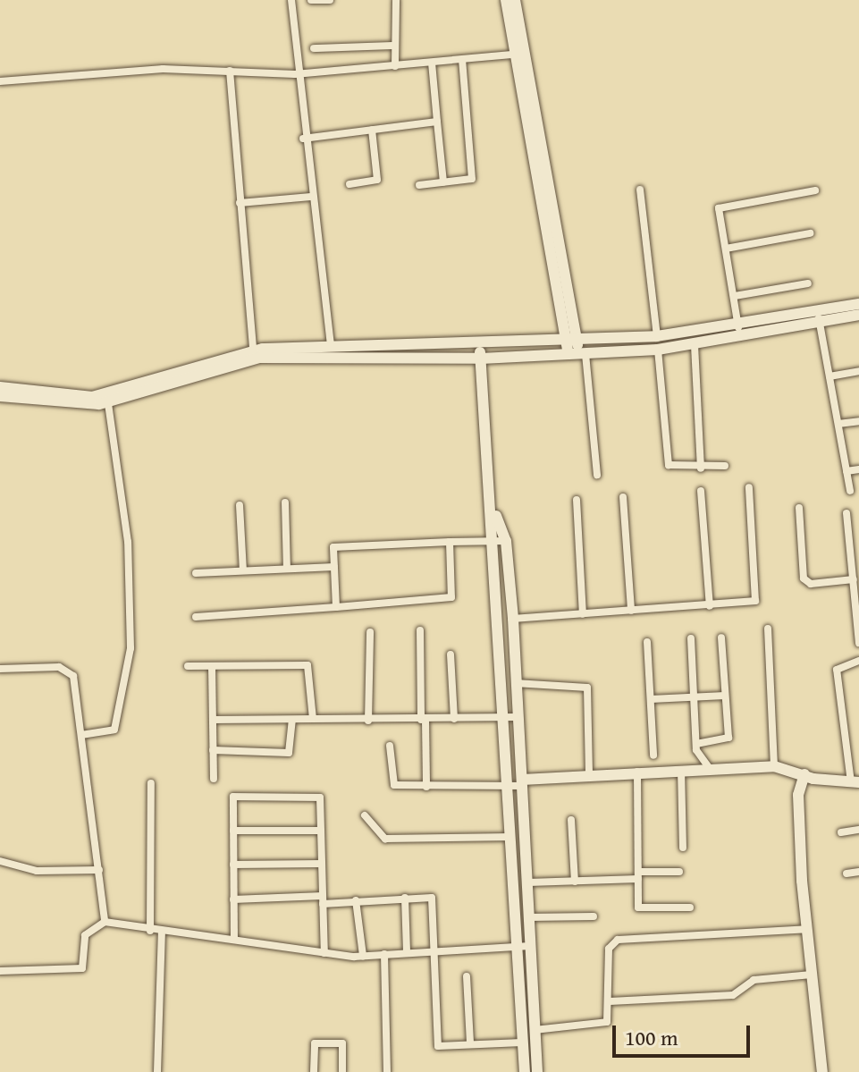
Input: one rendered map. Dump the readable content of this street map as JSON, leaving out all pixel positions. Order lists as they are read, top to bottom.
{
  "scale_bar": "100 m"
}
